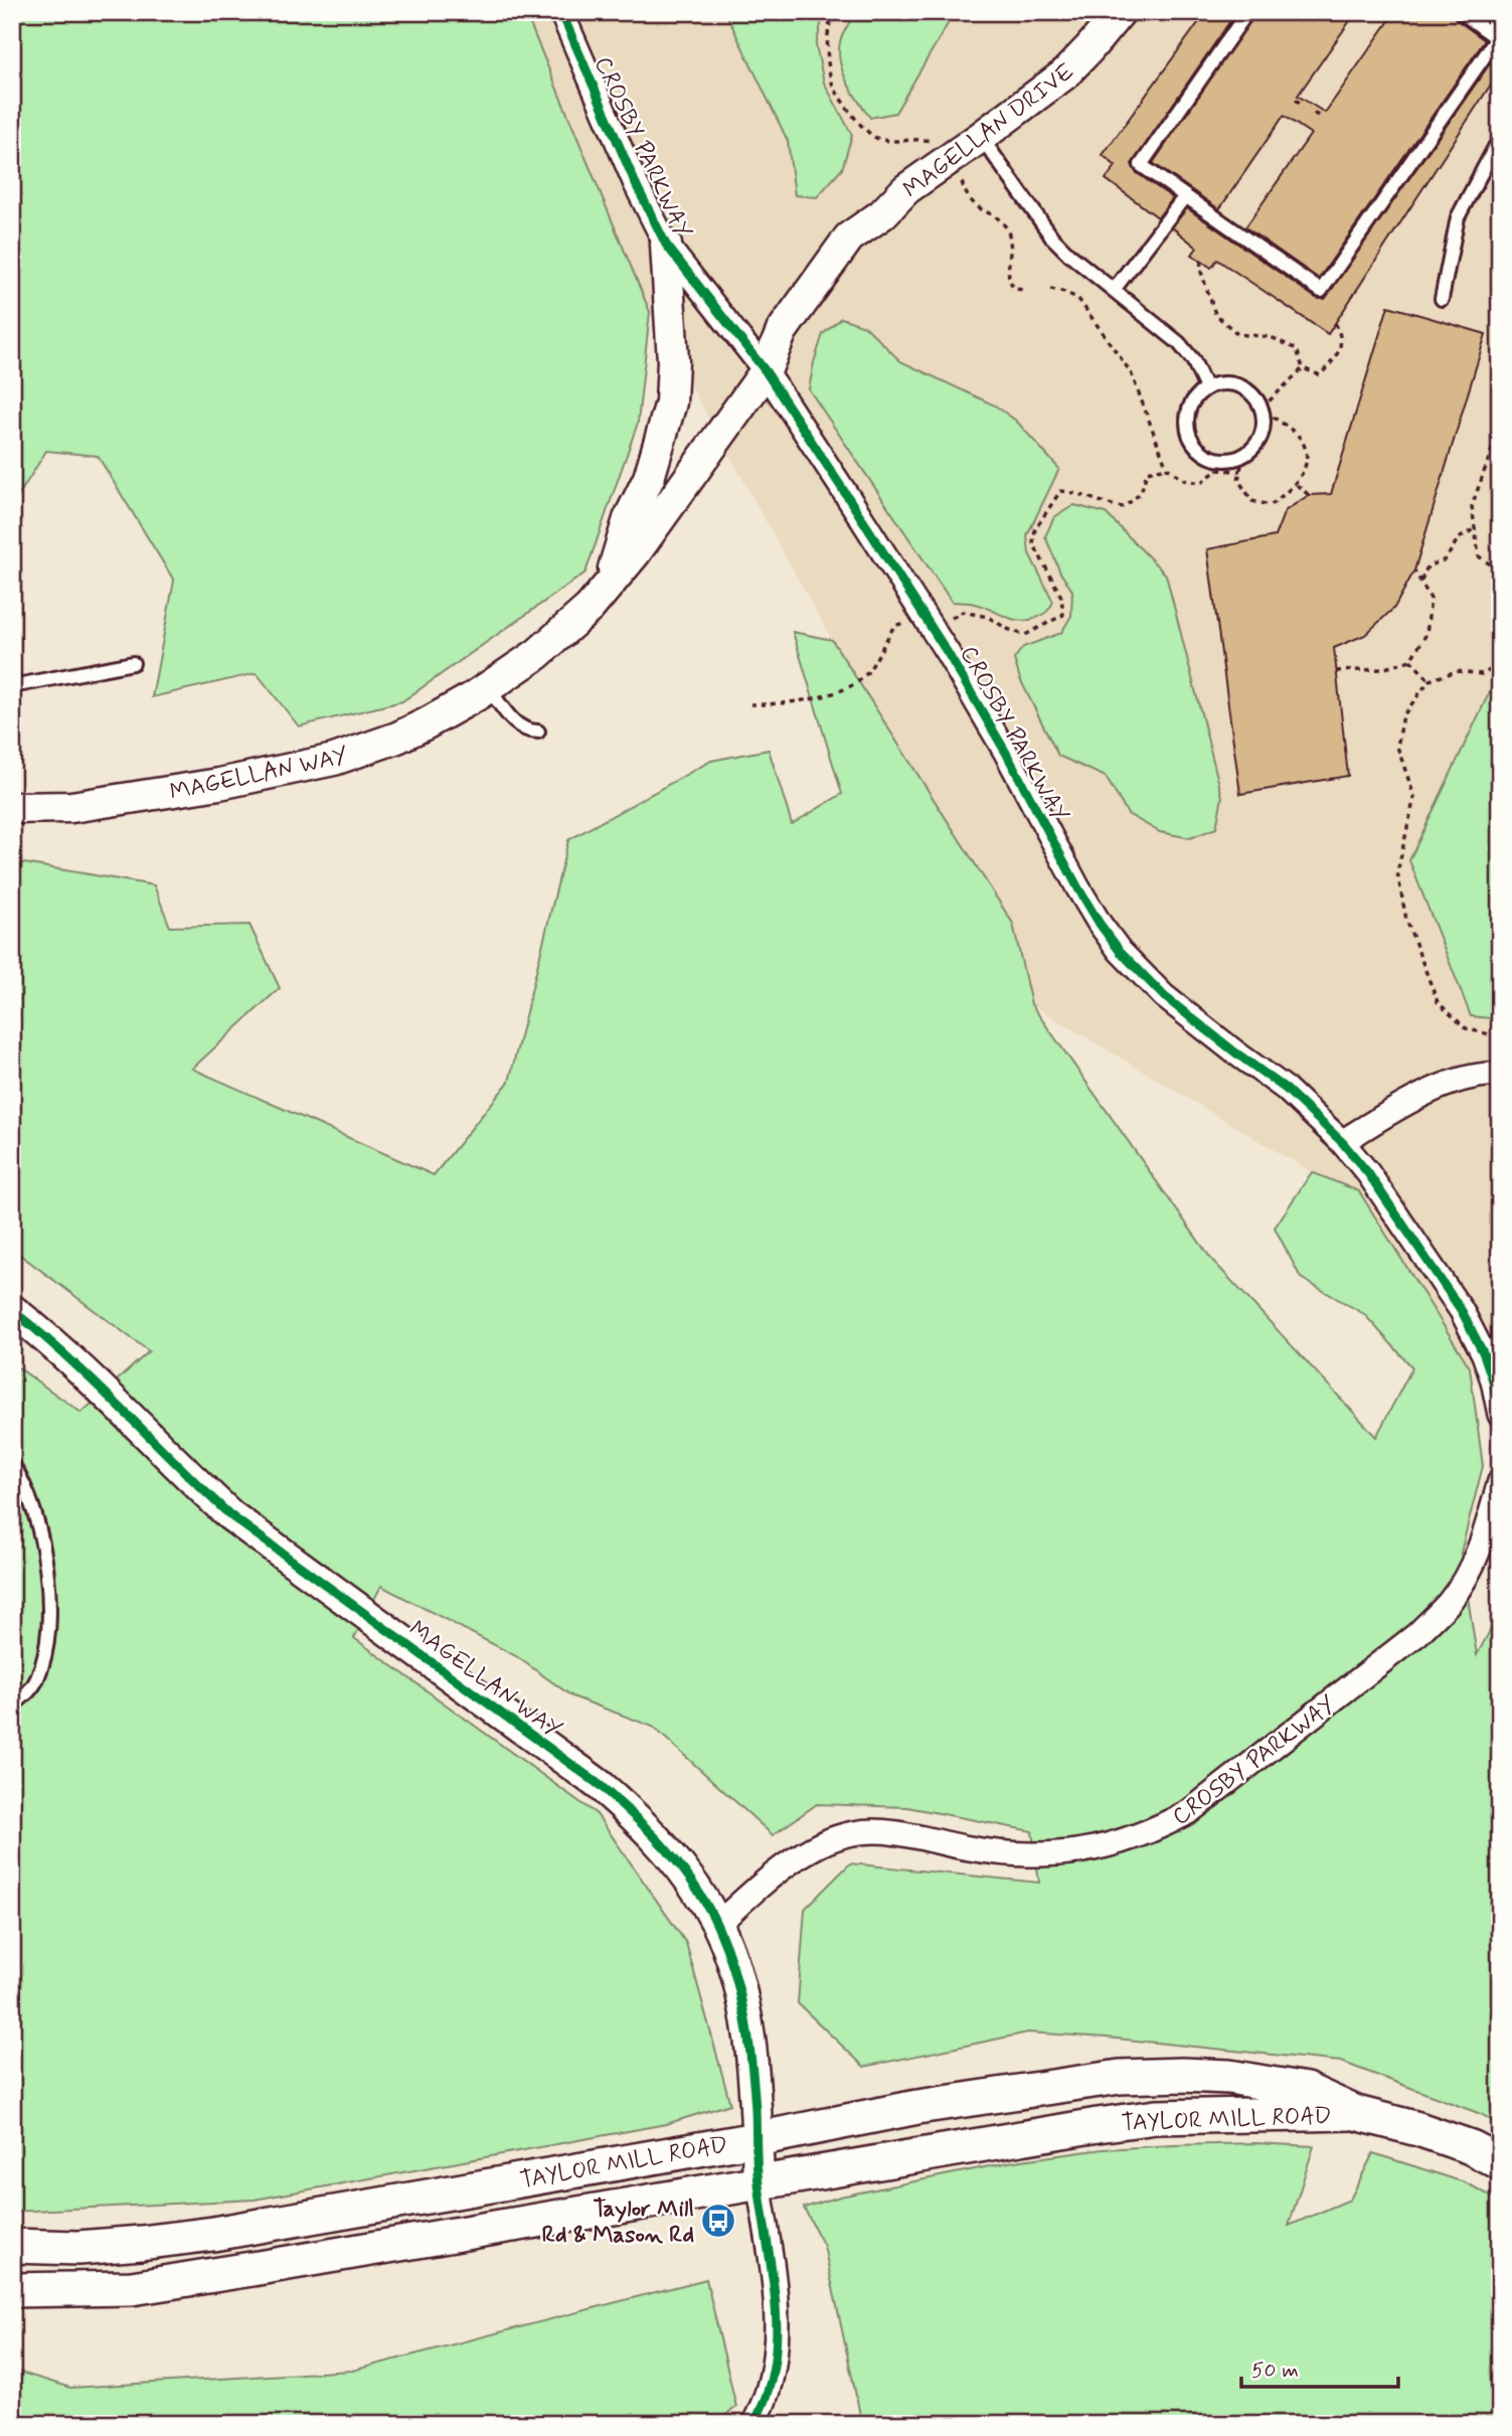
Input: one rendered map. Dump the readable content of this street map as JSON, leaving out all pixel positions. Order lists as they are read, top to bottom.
{
  "streets": {
    "main road": ["TAYLOR MILL ROAD"],
    "street": ["MAGELLAN DRIVE", "CROSBY PARKWAY", "MAGELLAN WAY"]
  },
  "crossings": [
    ["MAGELLAN DRIVE", "CROSBY PARKWAY"],
    ["MAGELLAN DRIVE", "MAGELLAN WAY"],
    ["CROSBY PARKWAY", "MAGELLAN WAY"],
    ["MAGELLAN WAY", "TAYLOR MILL ROAD"]
  ],
  "places": {
    "bus stop": ["Taylor Mill Rd & Mason Rd"]
  },
  "scale_bar": "50 m"
}
